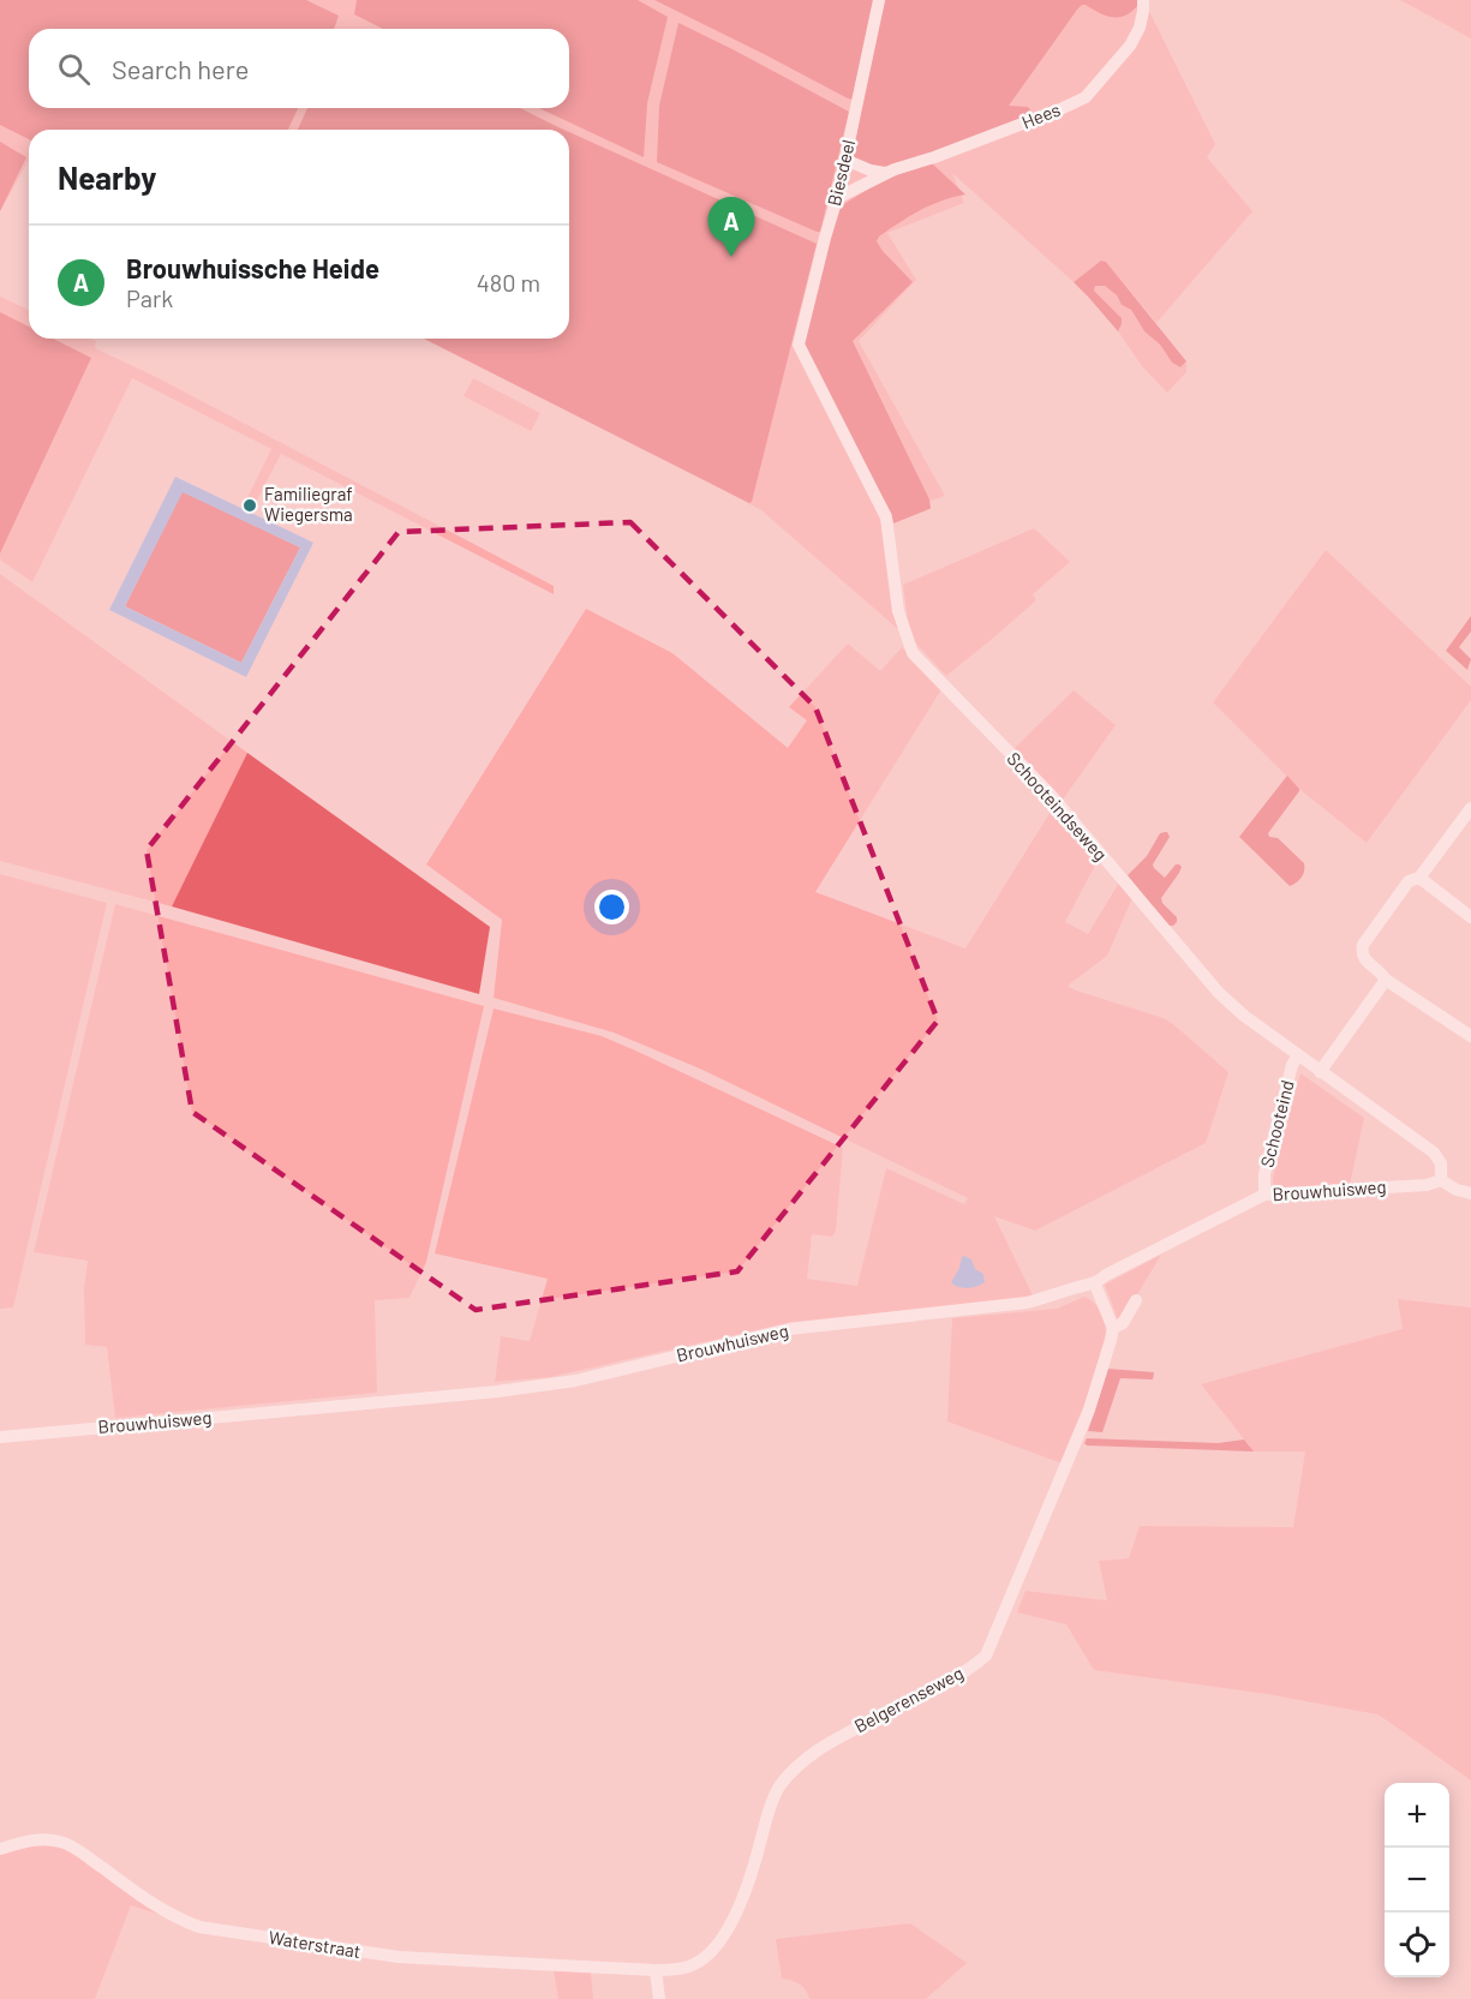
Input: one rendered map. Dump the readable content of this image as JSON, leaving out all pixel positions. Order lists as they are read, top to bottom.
{
  "streets": {
    "street": [
      "Hees",
      "Biesdeel",
      "Schooteindseweg",
      "Schooteind",
      "Brouwhuisweg",
      "Belgerenseweg",
      "Waterstraat"
    ]
  },
  "crossings": [
    ["Hees", "Biesdeel"],
    ["Biesdeel", "Schooteindseweg"],
    ["Schooteindseweg", "Schooteind"],
    ["Schooteindseweg", "Brouwhuisweg"],
    ["Schooteind", "Brouwhuisweg"],
    ["Belgerenseweg", "Waterstraat"]
  ],
  "places": ["Familiegraf Wiegersma"],
  "page": {
    "search": "Search here",
    "heading": "Nearby",
    "pins": "A",
    "list": [
      {
        "mark": "A",
        "name": "Brouwhuissche Heide",
        "note": "Park",
        "value": "480 m"
      }
    ],
    "map_buttons": ["+", "−"]
  }
}
